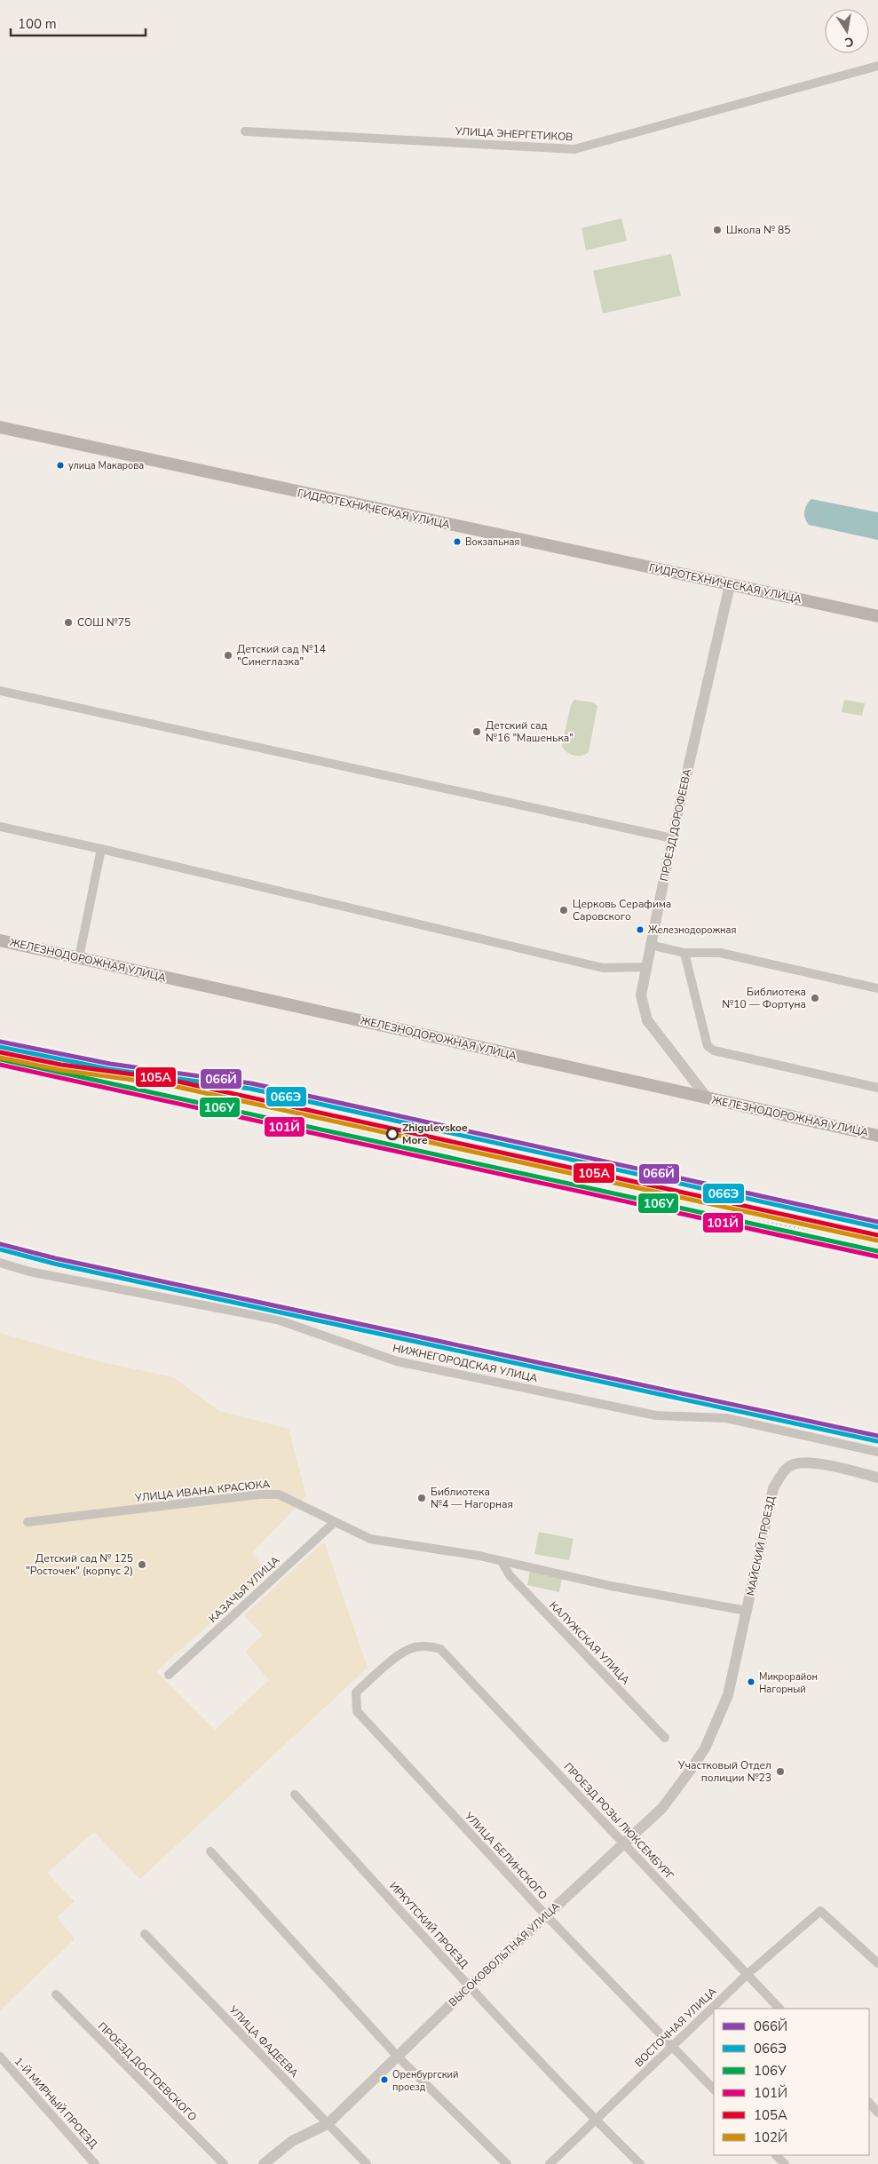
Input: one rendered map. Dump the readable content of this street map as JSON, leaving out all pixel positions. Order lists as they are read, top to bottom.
{
  "streets": {
    "main road": ["ГИДРОТЕХНИЧЕСКАЯ УЛИЦА", "ЖЕЛЕЗНОДОРОЖНАЯ УЛИЦА"],
    "street": [
      "УЛИЦА ЭНЕРГЕТИКОВ",
      "ПРОЕЗД ДОРОФЕЕВА",
      "НИЖНЕГОРОДСКАЯ УЛИЦА",
      "УЛИЦА ИВАНА КРАСЮКА",
      "МАЙСКИЙ ПРОЕЗД",
      "КАЗАЧЬЯ УЛИЦА",
      "КАЛУЖСКАЯ УЛИЦА",
      "ПРОЕЗД РОЗЫ ЛЮКСЕМБУРГ",
      "УЛИЦА БЕЛИНСКОГО",
      "ИРКУТСКИЙ ПРОЕЗД",
      "ВЫСОКОВОЛЬТНАЯ УЛИЦА",
      "ВОСТОЧНАЯ УЛИЦА",
      "УЛИЦА ФАДЕЕВА",
      "ПРОЕЗД ДОСТОЕВСКОГО",
      "1-Й МИРНЫЙ ПРОЕЗД"
    ]
  },
  "crossings": [
    ["ГИДРОТЕХНИЧЕСКАЯ УЛИЦА", "ПРОЕЗД ДОРОФЕЕВА"],
    ["ПРОЕЗД ДОРОФЕЕВА", "ЖЕЛЕЗНОДОРОЖНАЯ УЛИЦА"],
    ["УЛИЦА ИВАНА КРАСЮКА", "МАЙСКИЙ ПРОЕЗД"],
    ["УЛИЦА ИВАНА КРАСЮКА", "КАЗАЧЬЯ УЛИЦА"],
    ["УЛИЦА ИВАНА КРАСЮКА", "КАЛУЖСКАЯ УЛИЦА"],
    ["МАЙСКИЙ ПРОЕЗД", "ВЫСОКОВОЛЬТНАЯ УЛИЦА"],
    ["ПРОЕЗД РОЗЫ ЛЮКСЕМБУРГ", "УЛИЦА БЕЛИНСКОГО"],
    ["ПРОЕЗД РОЗЫ ЛЮКСЕМБУРГ", "ВЫСОКОВОЛЬТНАЯ УЛИЦА"],
    ["ПРОЕЗД РОЗЫ ЛЮКСЕМБУРГ", "ВОСТОЧНАЯ УЛИЦА"],
    ["УЛИЦА БЕЛИНСКОГО", "ВЫСОКОВОЛЬТНАЯ УЛИЦА"],
    ["УЛИЦА БЕЛИНСКОГО", "ВОСТОЧНАЯ УЛИЦА"],
    ["ИРКУТСКИЙ ПРОЕЗД", "ВЫСОКОВОЛЬТНАЯ УЛИЦА"],
    ["ИРКУТСКИЙ ПРОЕЗД", "ВОСТОЧНАЯ УЛИЦА"],
    ["ВЫСОКОВОЛЬТНАЯ УЛИЦА", "УЛИЦА ФАДЕЕВА"]
  ],
  "places": [
    "Школа № 85",
    "улица Макарова",
    "Вокзальная",
    "СОШ №75",
    "Детский сад №14 \"Синеглазка\"",
    "Детский сад №16 \"Машенька\"",
    "Церковь Серафима Саровского",
    "Железнодорожная",
    "Библиотека №10 — Фортуна",
    "Zhigulevskoe More",
    "Библиотека №4 — Нагорная",
    "Детский сад № 125 \"Росточек\" (корпус 2)",
    "Микрорайон Нагорный",
    "Участковый Отдел полиции №23",
    "Оренбургский проезд"
  ],
  "lines": [
    "transit line 066Й",
    "transit line 066Э",
    "transit line 105А",
    "transit line 102Й",
    "transit line 106У",
    "transit line 101Й"
  ],
  "legend": [
    "066Й",
    "066Э",
    "106У",
    "101Й",
    "105А",
    "102Й"
  ],
  "scale_bar": "100 m",
  "north": "bottom"
}
